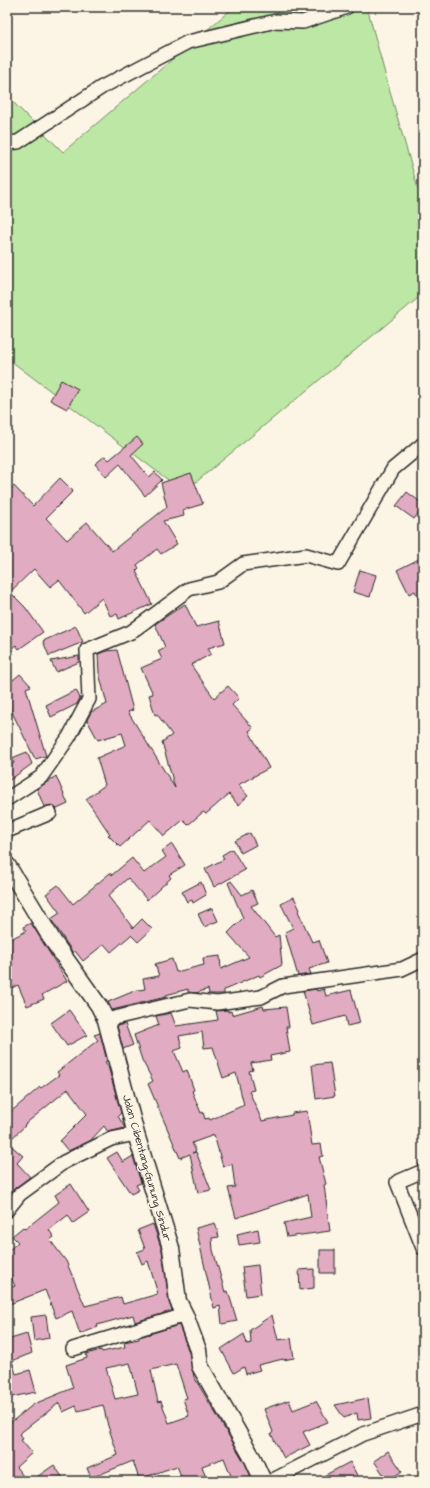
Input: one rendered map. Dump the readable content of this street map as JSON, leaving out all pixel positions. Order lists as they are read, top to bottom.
{
  "streets": {
    "street": ["Jalan Cibentang–Gunung Sindur"]
  }
}
